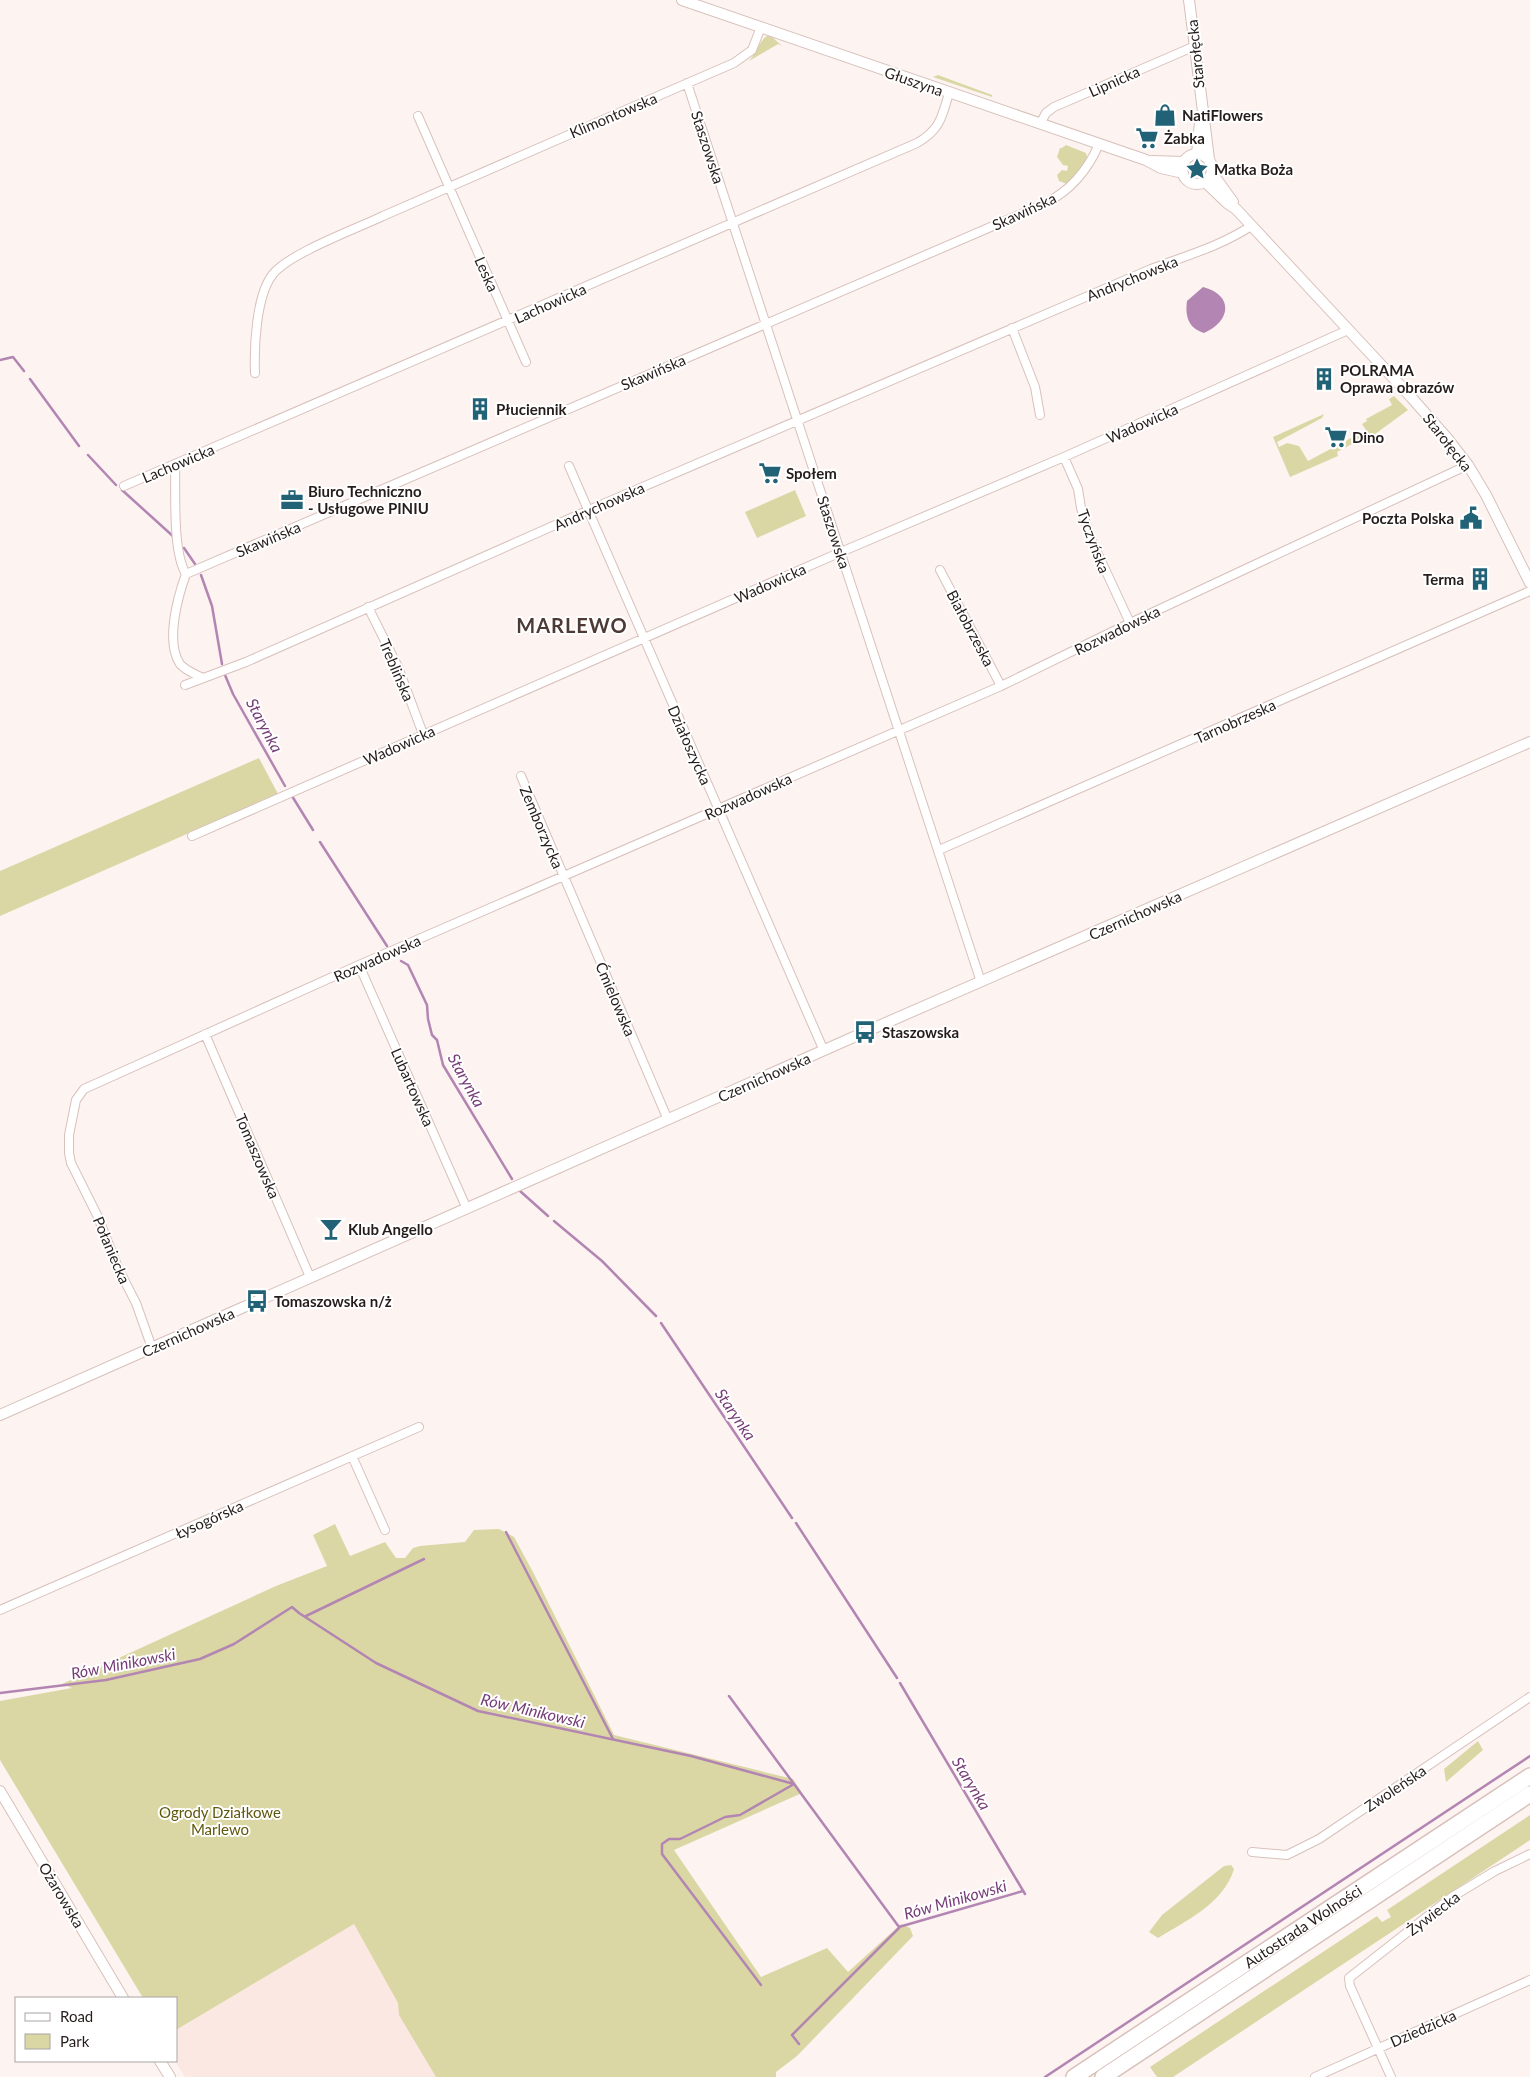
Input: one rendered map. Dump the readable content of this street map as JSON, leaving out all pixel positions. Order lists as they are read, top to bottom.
{
  "streets": {
    "highway": ["Autostrada Wolności"],
    "street": [
      "Starołęcka",
      "Głuszyna",
      "Lipnicka",
      "Klimontowska",
      "Staszowska",
      "Skawińska",
      "Leska",
      "Andrychowska",
      "Lachowicka",
      "Wadowicka",
      "Tyczyńska",
      "Białobrzeska",
      "Rozwadowska",
      "Treblińska",
      "Tarnobrzeska",
      "Działoszycka",
      "Zemborzycka",
      "Czernichowska",
      "Ćmielowska",
      "Lubartowska",
      "Tomaszowska",
      "Połaniecka",
      "Łysogórska",
      "Zwoleńska",
      "Ożarowska",
      "Żywiecka",
      "Dziedzicka"
    ]
  },
  "crossings": [
    ["Starołęcka", "Głuszyna"],
    ["Starołęcka", "Lipnicka"],
    ["Starołęcka", "Andrychowska"],
    ["Starołęcka", "Wadowicka"],
    ["Starołęcka", "Rozwadowska"],
    ["Głuszyna", "Lipnicka"],
    ["Głuszyna", "Klimontowska"],
    ["Głuszyna", "Skawińska"],
    ["Głuszyna", "Lachowicka"],
    ["Klimontowska", "Staszowska"],
    ["Klimontowska", "Leska"],
    ["Staszowska", "Skawińska"],
    ["Staszowska", "Andrychowska"],
    ["Staszowska", "Lachowicka"],
    ["Staszowska", "Wadowicka"],
    ["Staszowska", "Rozwadowska"],
    ["Staszowska", "Tarnobrzeska"],
    ["Staszowska", "Czernichowska"],
    ["Leska", "Lachowicka"],
    ["Andrychowska", "Treblińska"],
    ["Andrychowska", "Działoszycka"],
    ["Wadowicka", "Tyczyńska"],
    ["Wadowicka", "Treblińska"],
    ["Wadowicka", "Działoszycka"],
    ["Tyczyńska", "Rozwadowska"],
    ["Białobrzeska", "Rozwadowska"],
    ["Rozwadowska", "Działoszycka"],
    ["Rozwadowska", "Zemborzycka"],
    ["Rozwadowska", "Ćmielowska"],
    ["Rozwadowska", "Lubartowska"],
    ["Rozwadowska", "Tomaszowska"],
    ["Rozwadowska", "Połaniecka"],
    ["Działoszycka", "Czernichowska"],
    ["Zemborzycka", "Ćmielowska"],
    ["Czernichowska", "Ćmielowska"],
    ["Czernichowska", "Lubartowska"],
    ["Czernichowska", "Tomaszowska"],
    ["Czernichowska", "Połaniecka"],
    ["Żywiecka", "Dziedzicka"]
  ],
  "districts": ["MARLEWO"],
  "water": ["Starynka", "Rów Minikowski"],
  "parks": ["Ogrody Działkowe Marlewo"],
  "places": {
    "shop": ["NatiFlowers"],
    "supermarket": ["Żabka", "Dino", "Społem"],
    "place": ["Matka Boża"],
    "building": ["POLRAMA Oprawa obrazów", "Płuciennik", "Terma"],
    "office": ["Biuro Techniczno - Usługowe PINIU"],
    "public building": ["Poczta Polska"],
    "bus stop": ["Staszowska", "Tomaszowska n/ż"],
    "bar": ["Klub Angello"]
  },
  "legend": ["Road", "Park"]
}
